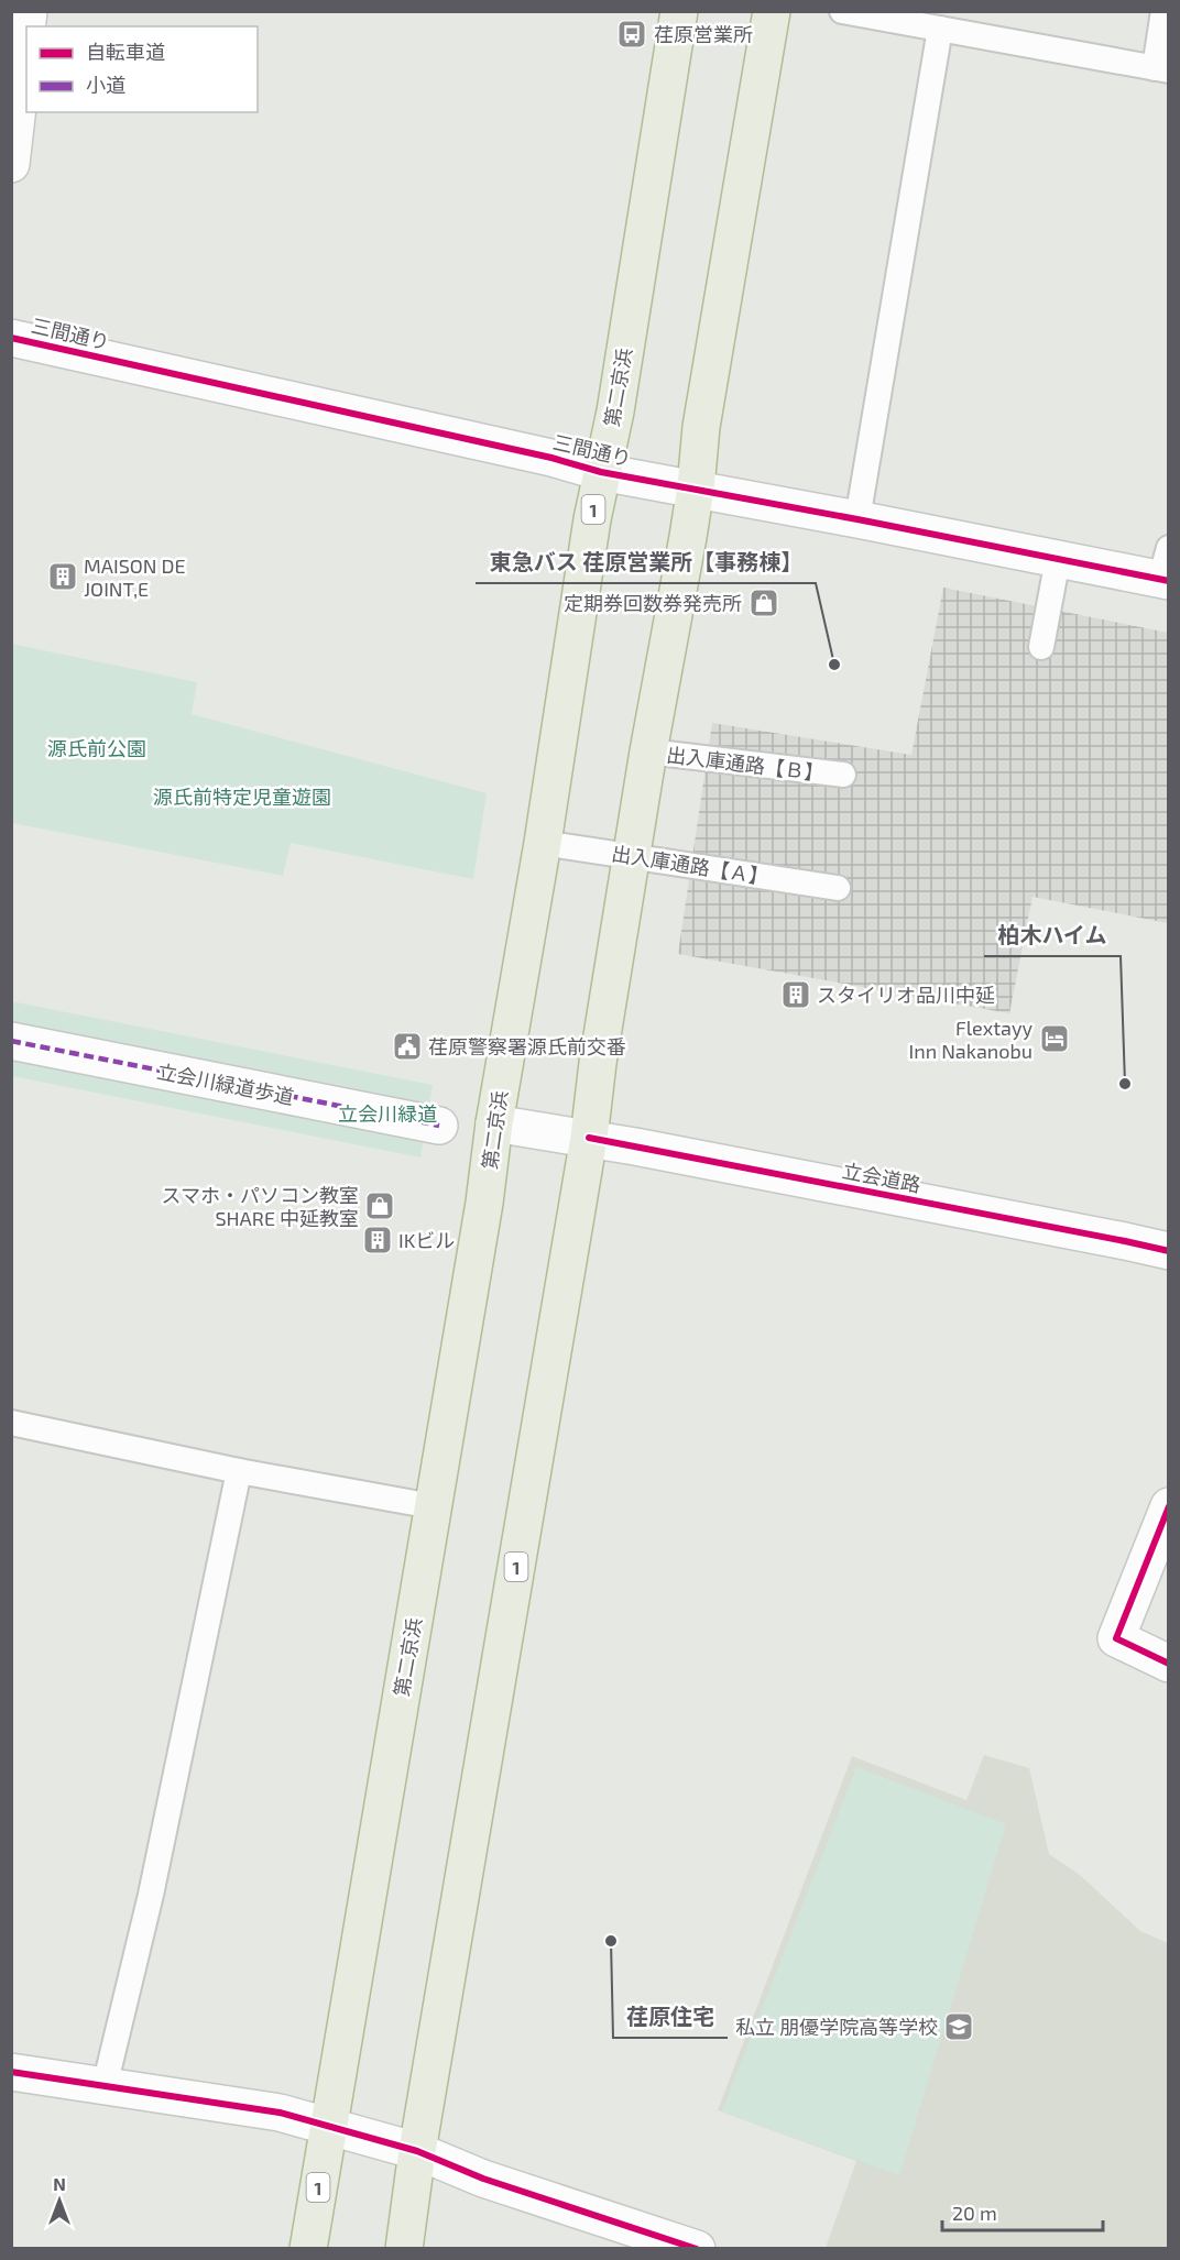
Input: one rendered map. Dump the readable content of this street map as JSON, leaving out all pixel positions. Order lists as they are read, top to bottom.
{
  "streets": {
    "highway": ["第二京浜", "1"],
    "street": ["三間通り", "立会川緑道歩道", "立会道路"],
    "lane": ["出入庫通路【Ｂ】", "出入庫通路【Ａ】"]
  },
  "crossings": [
    ["三間通り", "第二京浜"],
    ["三間通り", "1"],
    ["第二京浜", "出入庫通路【Ａ】"],
    ["第二京浜", "立会道路"],
    ["1", "出入庫通路【Ｂ】"],
    ["1", "出入庫通路【Ａ】"],
    ["1", "立会道路"]
  ],
  "parks": ["源氏前公園", "源氏前特定児童遊園", "立会川緑道"],
  "places": {
    "bus stop": ["荏原営業所"],
    "building": ["MAISON DE JOINT,E", "スタイリオ品川中延", "IKビル"],
    "shop": ["定期券回数券発売所", "スマホ・パソコン教室 SHARE 中延教室"],
    "other": ["東急バス 荏原営業所【事務棟】", "柏木ハイム", "荏原住宅"],
    "hotel": ["Flextayy Inn Nakanobu"],
    "public building": ["荏原警察署源氏前交番"],
    "school or university": ["私立 朋優学院高等学校"]
  },
  "legend": ["自転車道", "小道"],
  "scale_bar": "20 m",
  "north": "top"
}
